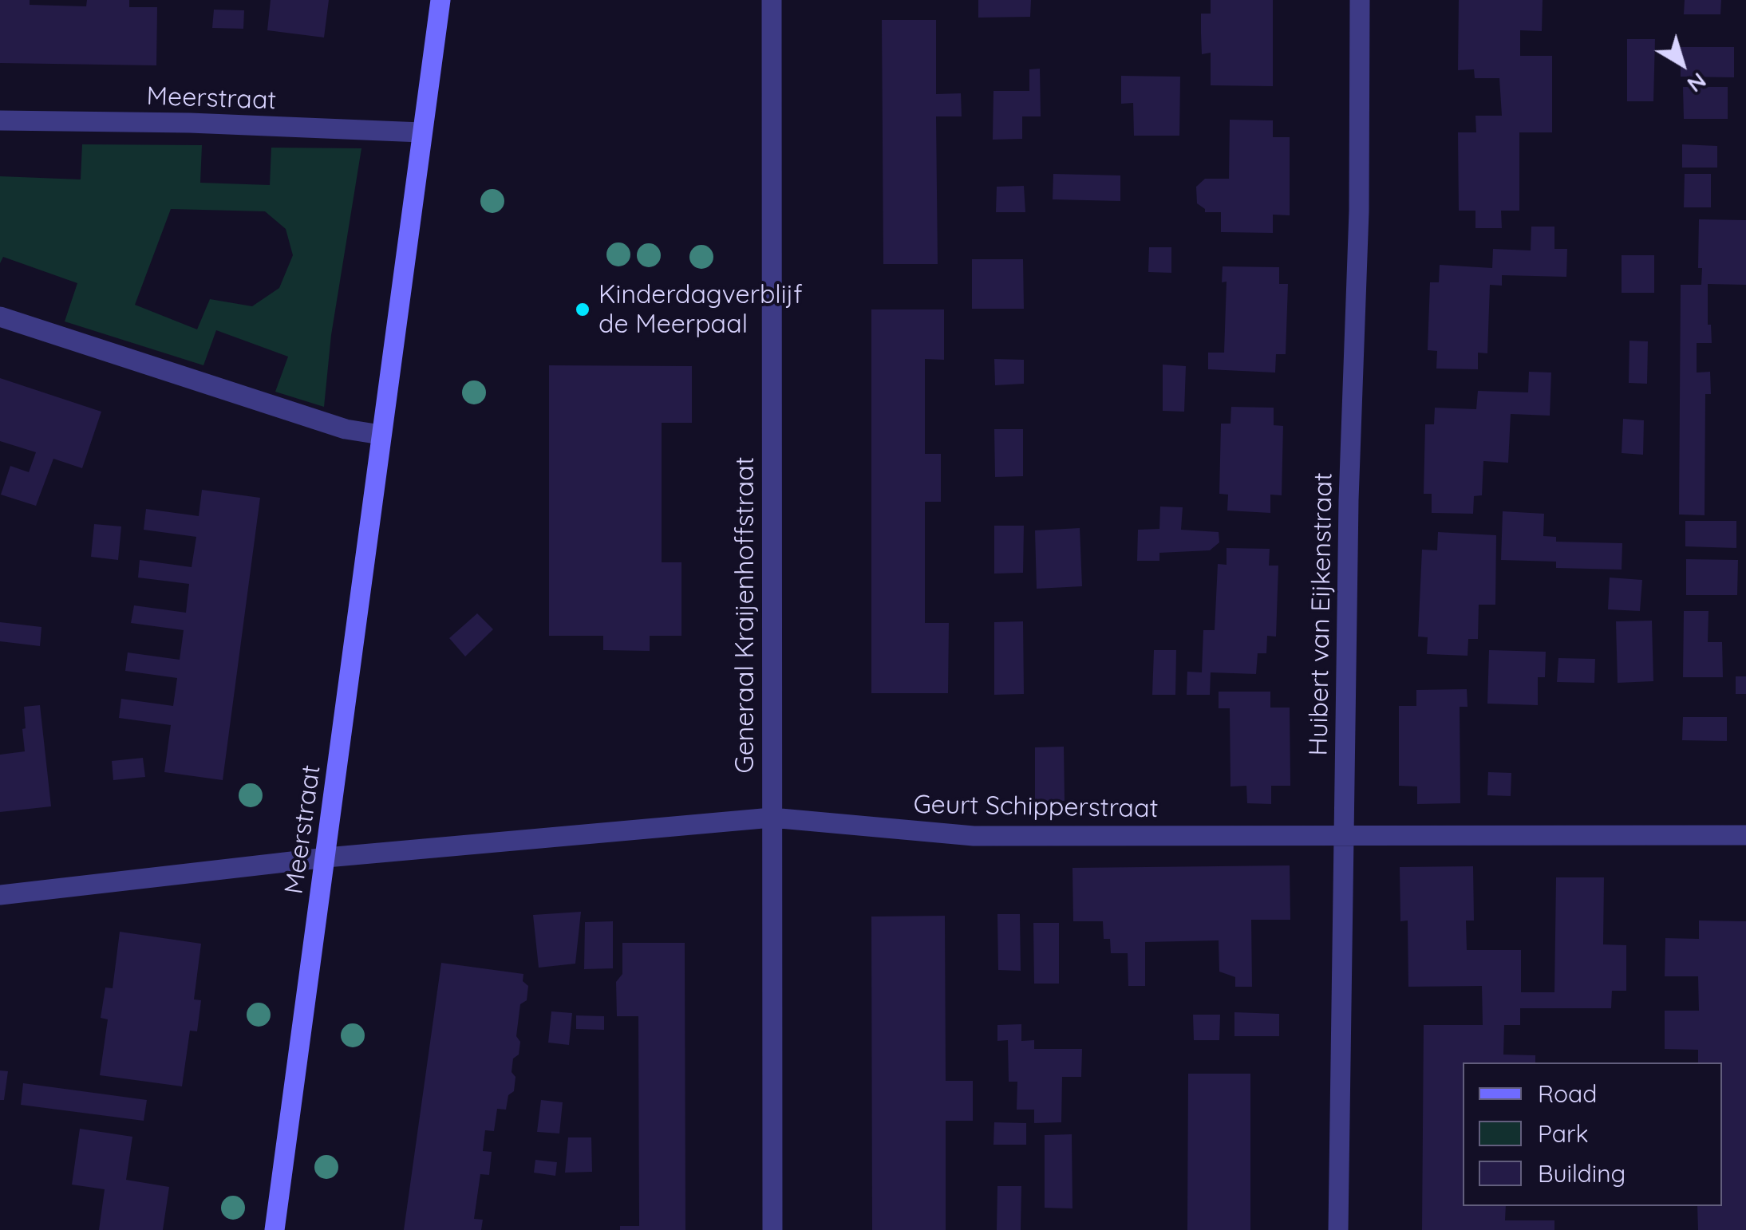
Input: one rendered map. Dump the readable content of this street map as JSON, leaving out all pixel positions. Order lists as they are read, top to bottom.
{
  "streets": {
    "street": [
      "Meerstraat",
      "Huibert van Eijkenstraat",
      "Generaal Kraijenhoffstraat",
      "Geurt Schipperstraat"
    ]
  },
  "crossings": [
    ["Meerstraat", "Geurt Schipperstraat"],
    ["Huibert van Eijkenstraat", "Geurt Schipperstraat"],
    ["Generaal Kraijenhoffstraat", "Geurt Schipperstraat"]
  ],
  "places": ["Kinderdagverblijf de Meerpaal"],
  "legend": ["Road", "Park", "Building"],
  "north": "bottom right"
}
